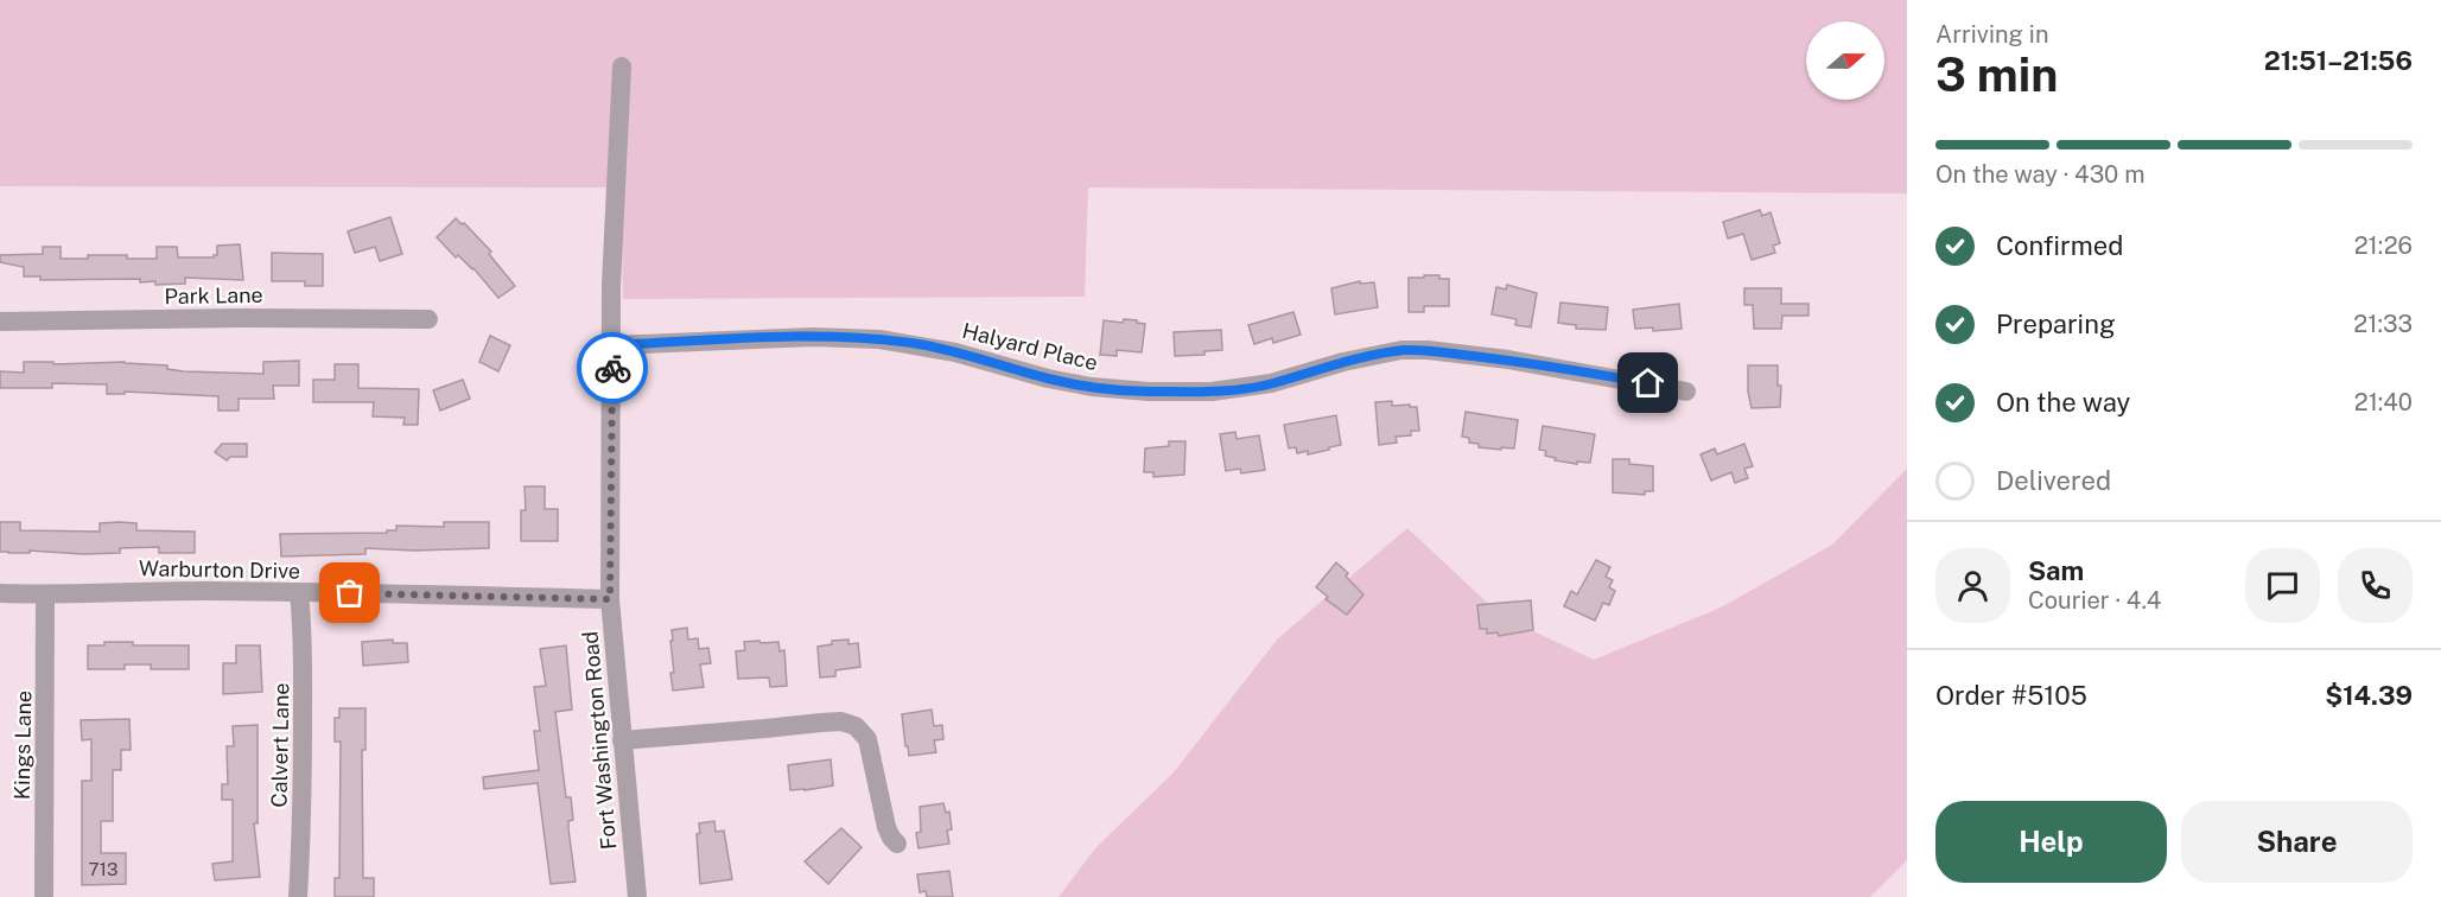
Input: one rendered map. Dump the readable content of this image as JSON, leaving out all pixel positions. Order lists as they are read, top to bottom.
{
  "streets": {
    "street": [
      "Park Lane",
      "Halyard Place",
      "Warburton Drive",
      "Fort Washington Road",
      "Kings Lane",
      "Calvert Lane"
    ]
  },
  "crossings": [
    ["Halyard Place", "Fort Washington Road"],
    ["Warburton Drive", "Fort Washington Road"],
    ["Warburton Drive", "Kings Lane"],
    ["Warburton Drive", "Calvert Lane"]
  ],
  "house_numbers": ["713"],
  "north": "right",
  "page": {
    "heading": ["3 min", "Arriving in", "21:51–21:56"],
    "panel": [
      "Sam",
      "Courier · 4.4",
      "Order #5105",
      "$14.39"
    ],
    "bar": "On the way · 430 m",
    "list": [
      ["Confirmed", "21:26"],
      ["Preparing", "21:33"],
      ["On the way", "21:40"],
      "Delivered"
    ],
    "buttons": ["Help", "Share"]
  }
}
